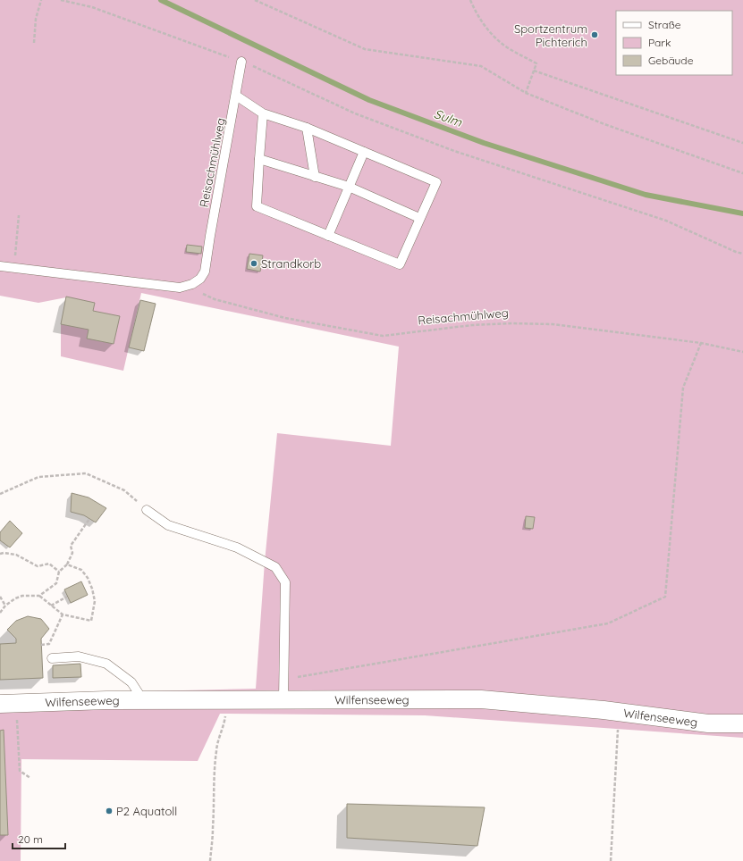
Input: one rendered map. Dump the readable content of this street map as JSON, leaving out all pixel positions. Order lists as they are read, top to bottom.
{
  "streets": {
    "street": ["Wilfenseeweg"],
    "lane": ["Reisachmühlweg"]
  },
  "water": ["Sulm"],
  "places": ["Sportzentrum Pichterich", "Strandkorb", "P2 Aquatoll"],
  "legend": ["Straße", "Park", "Gebäude"],
  "scale_bar": "20 m"
}
